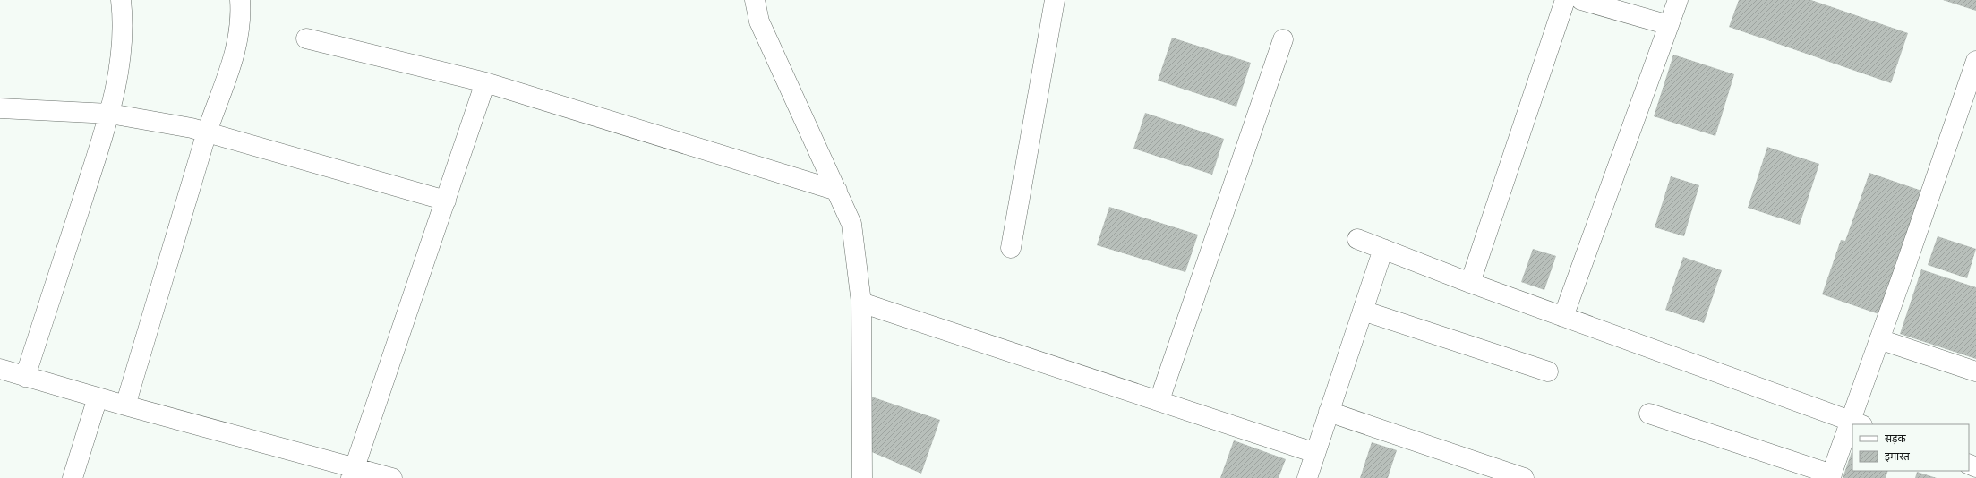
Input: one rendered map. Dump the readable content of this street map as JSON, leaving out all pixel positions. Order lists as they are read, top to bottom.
{
  "legend": ["सड़क", "इमारत"]
}
